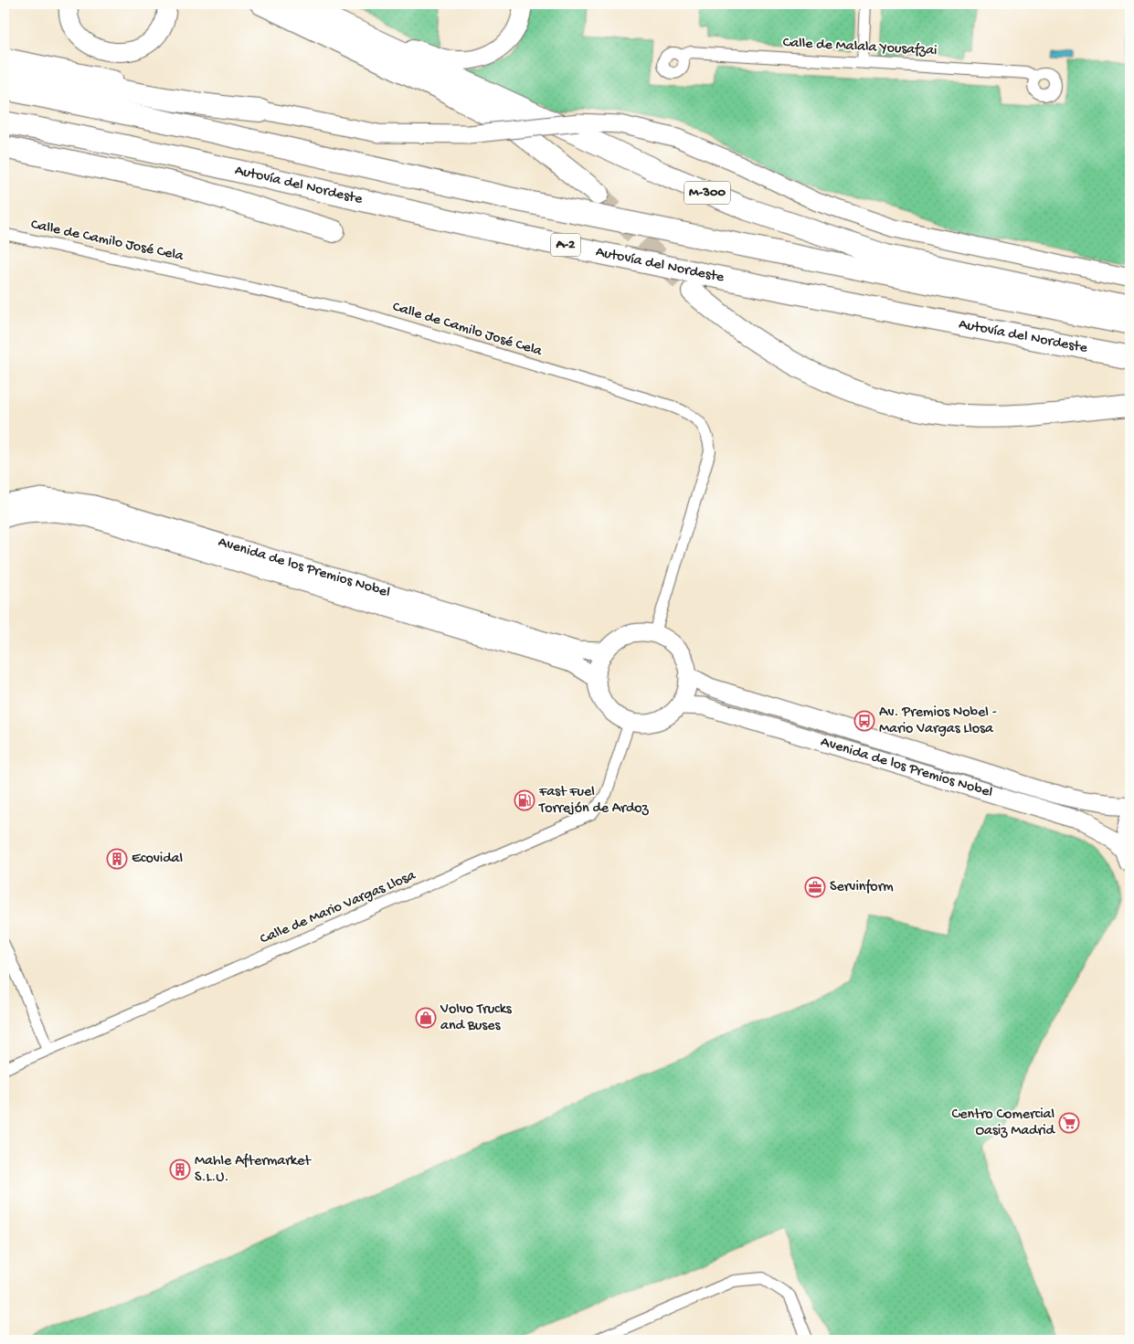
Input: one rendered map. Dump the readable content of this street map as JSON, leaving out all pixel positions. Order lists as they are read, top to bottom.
{
  "streets": {
    "highway": ["Autovía del Nordeste", "M-300", "A-2"],
    "street": [
      "Calle de Malala Yousafzai",
      "Calle de Camilo José Cela",
      "Avenida de los Premios Nobel",
      "Calle de Mario Vargas Llosa"
    ]
  },
  "crossings": [
    ["Calle de Camilo José Cela", "Avenida de los Premios Nobel"],
    ["Calle de Camilo José Cela", "Calle de Mario Vargas Llosa"],
    ["Avenida de los Premios Nobel", "Calle de Mario Vargas Llosa"]
  ],
  "places": {
    "bus stop": ["Av. Premios Nobel - Mario Vargas Llosa"],
    "fuel station": ["Fast Fuel Torrejón de Ardoz"],
    "building": ["Ecovidal", "Mahle Aftermarket S.L.U."],
    "office": ["Servinform"],
    "shop": ["Volvo Trucks and Buses"],
    "supermarket": ["Centro Comercial Oasiz Madrid"]
  }
}
